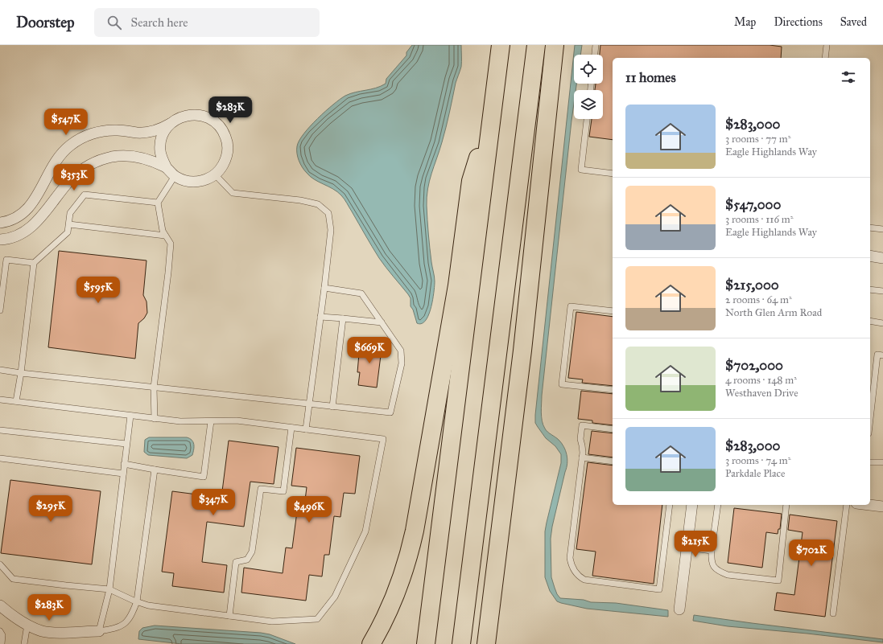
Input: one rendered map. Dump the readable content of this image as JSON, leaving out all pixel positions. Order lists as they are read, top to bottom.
{
  "page": {
    "header": "Doorstep",
    "search": "Search here",
    "nav": ["Map", "Directions", "Saved"],
    "heading": "11 homes",
    "price": [
      "$283K",
      "$547K",
      "$353K",
      "$595K",
      "$669K",
      "$347K",
      "$295K",
      "$496K",
      "$215K",
      "$702K",
      "$283K"
    ],
    "list": [
      {
        "name": "$283,000",
        "note": "3 rooms · 77 m² · Eagle Highlands Way"
      },
      {
        "name": "$547,000",
        "note": "3 rooms · 116 m² · Eagle Highlands Way"
      },
      {
        "name": "$215,000",
        "note": "2 rooms · 64 m² · North Glen Arm Road"
      },
      {
        "name": "$702,000",
        "note": "4 rooms · 148 m² · Westhaven Drive"
      },
      {
        "name": "$283,000",
        "note": "3 rooms · 74 m² · Parkdale Place"
      }
    ]
  }
}
